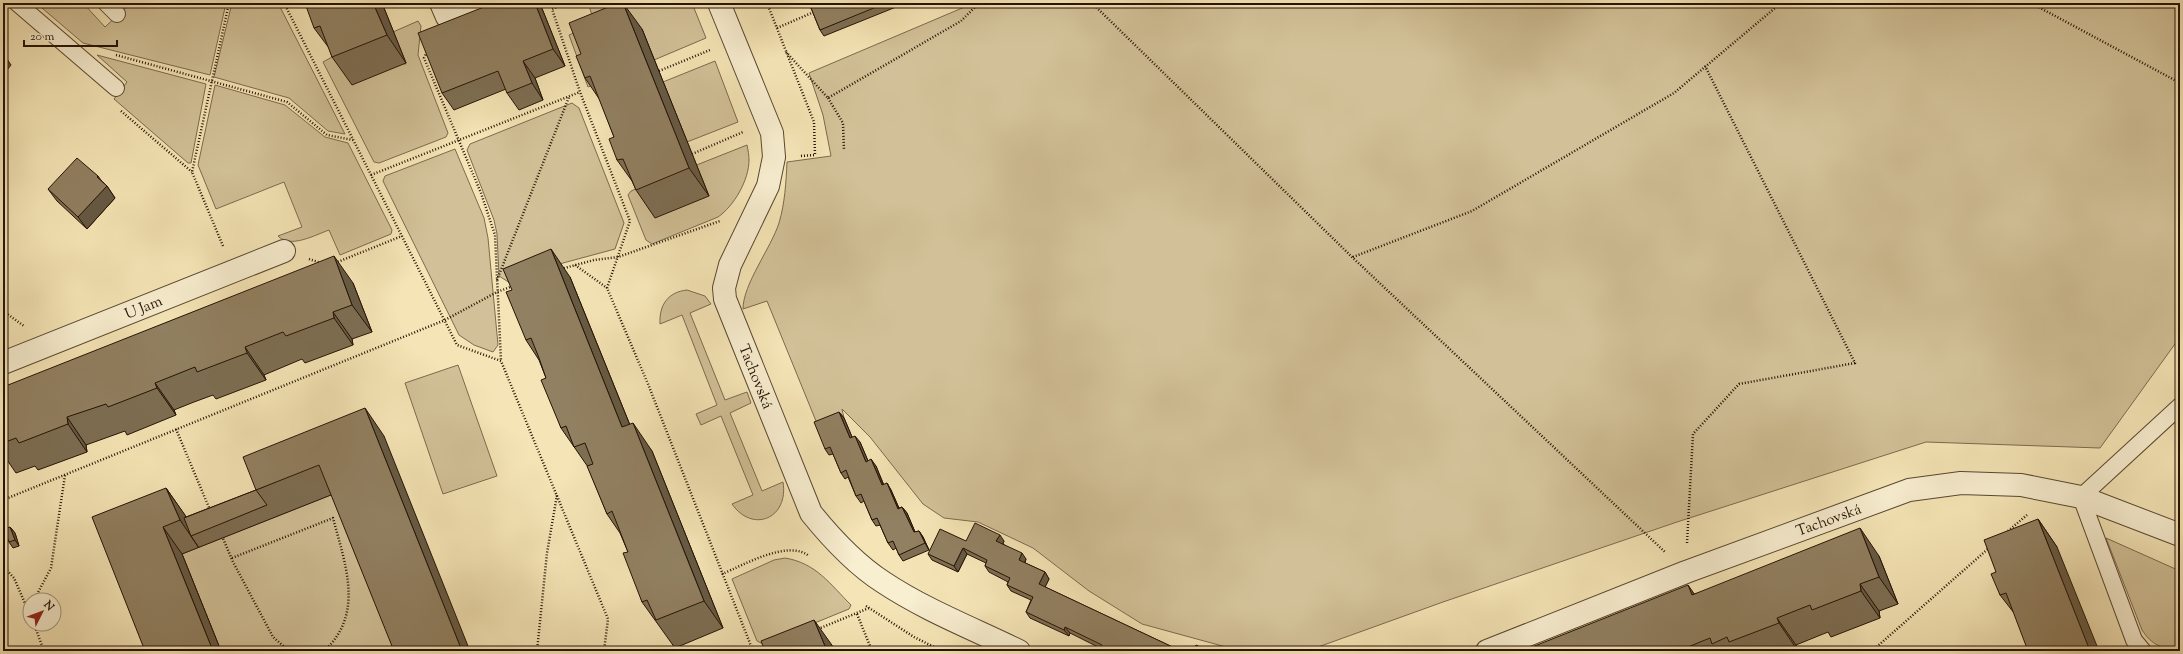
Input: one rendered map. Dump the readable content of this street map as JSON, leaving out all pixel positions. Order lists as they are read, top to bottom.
{
  "streets": {
    "street": ["U Jam", "Tachovská"]
  },
  "scale_bar": "20 m",
  "north": "top right"
}
